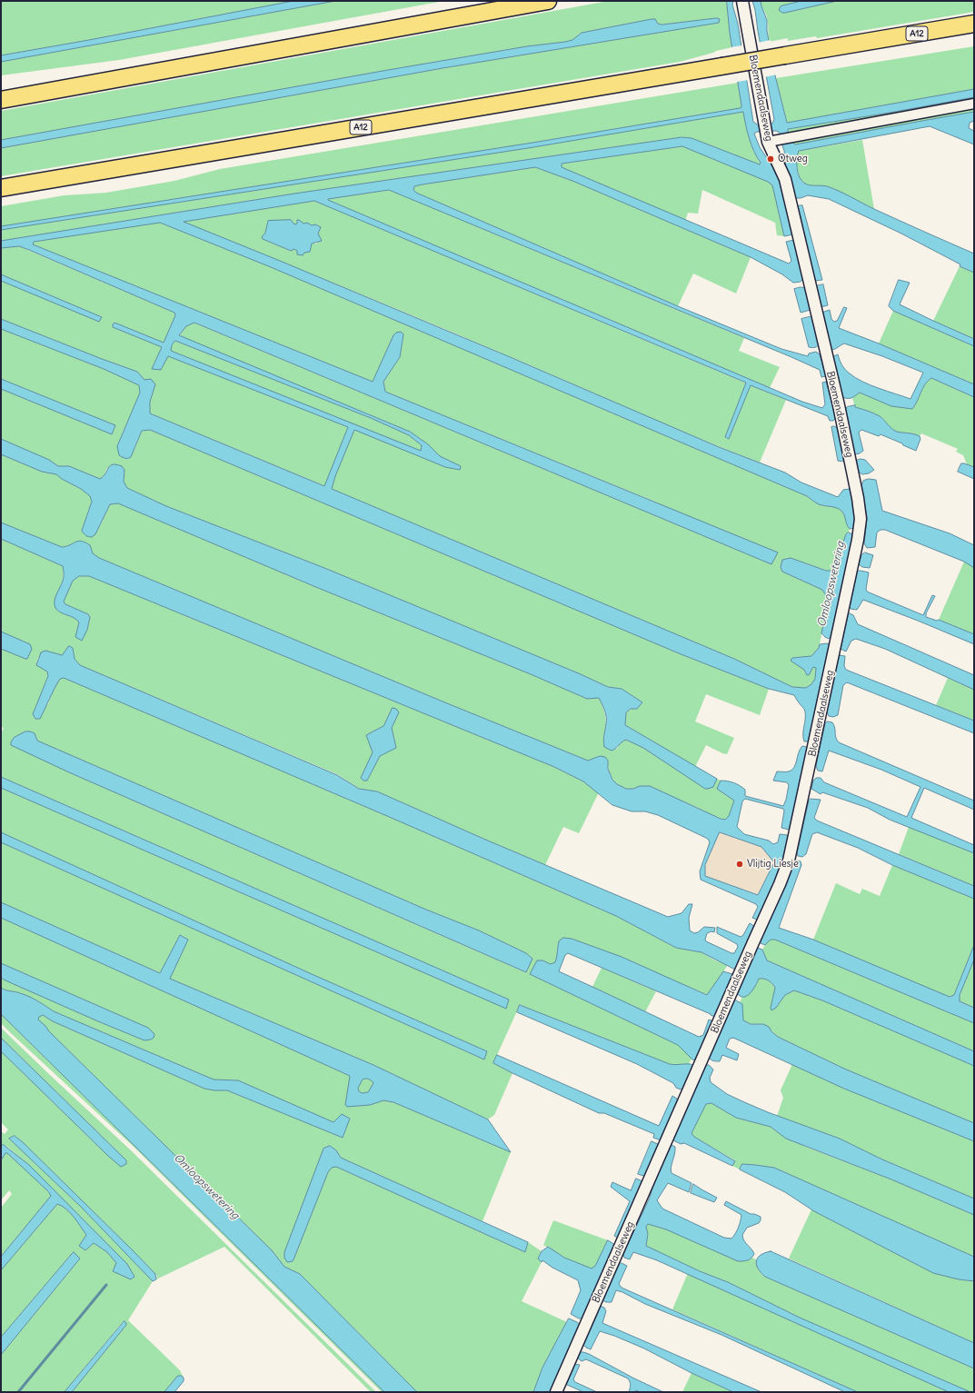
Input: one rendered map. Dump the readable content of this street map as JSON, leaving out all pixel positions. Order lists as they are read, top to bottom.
{
  "streets": {
    "highway": ["A12"],
    "street": ["Bloemendaalseweg"]
  },
  "water": ["Omloopswetering"],
  "places": ["Otweg", "Vlijtig Liesje"]
}
